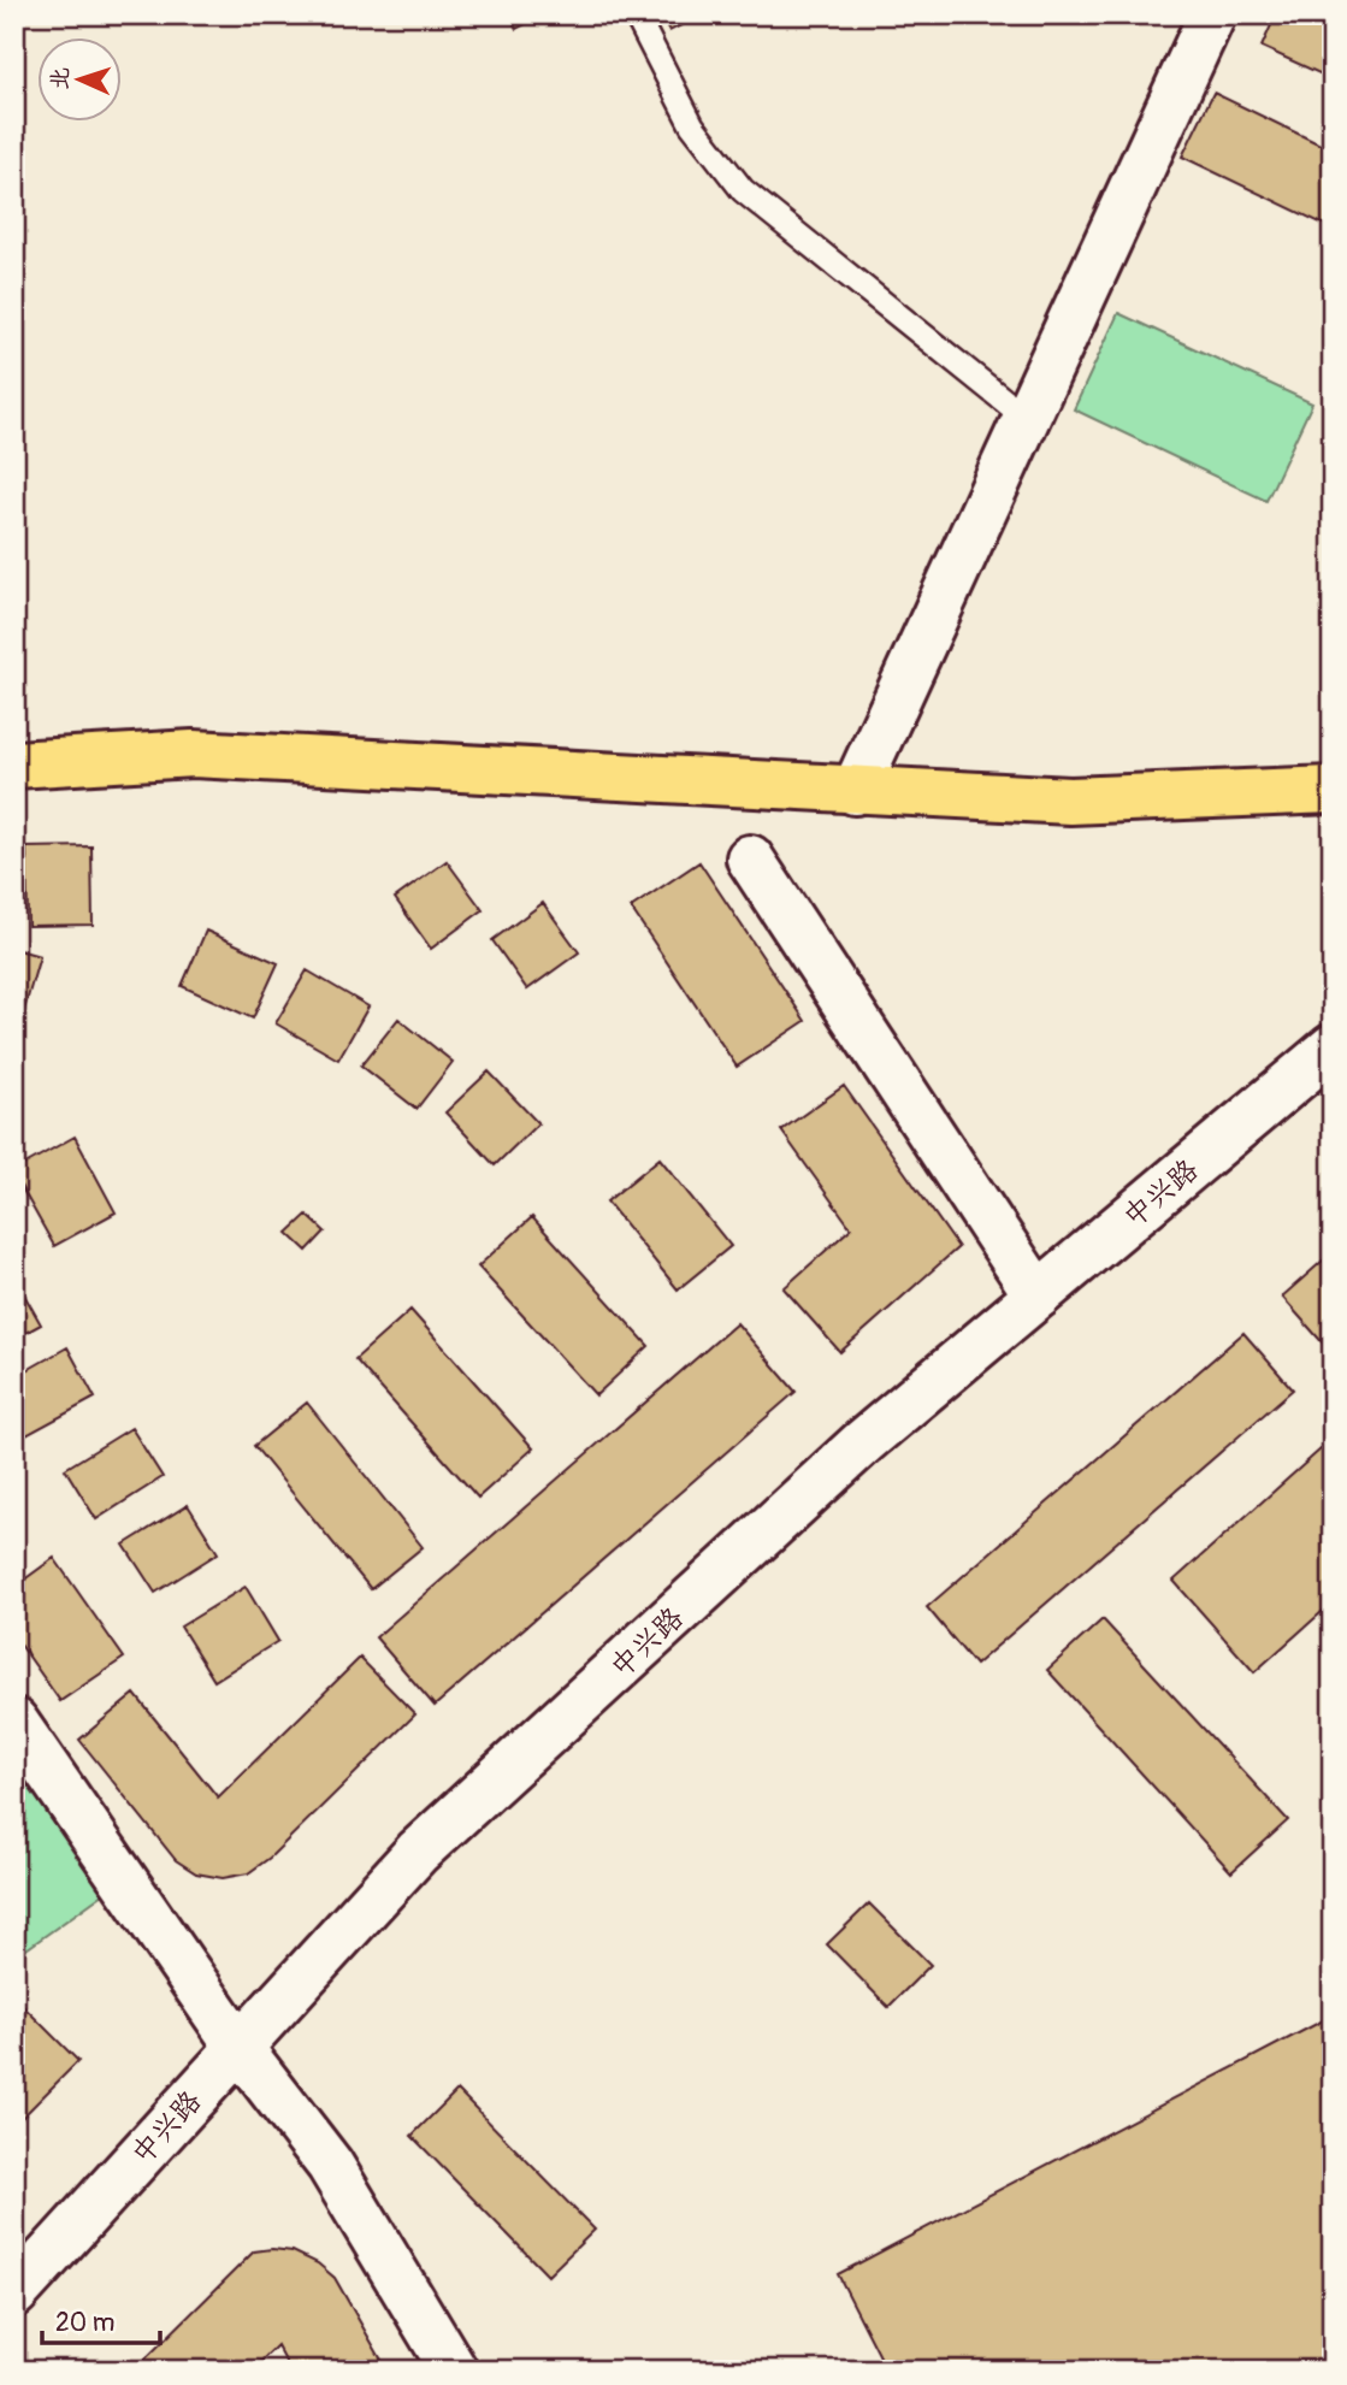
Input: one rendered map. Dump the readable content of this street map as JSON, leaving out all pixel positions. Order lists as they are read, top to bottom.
{
  "streets": {
    "street": ["中兴路"]
  },
  "scale_bar": "20 m",
  "north": "left"
}
